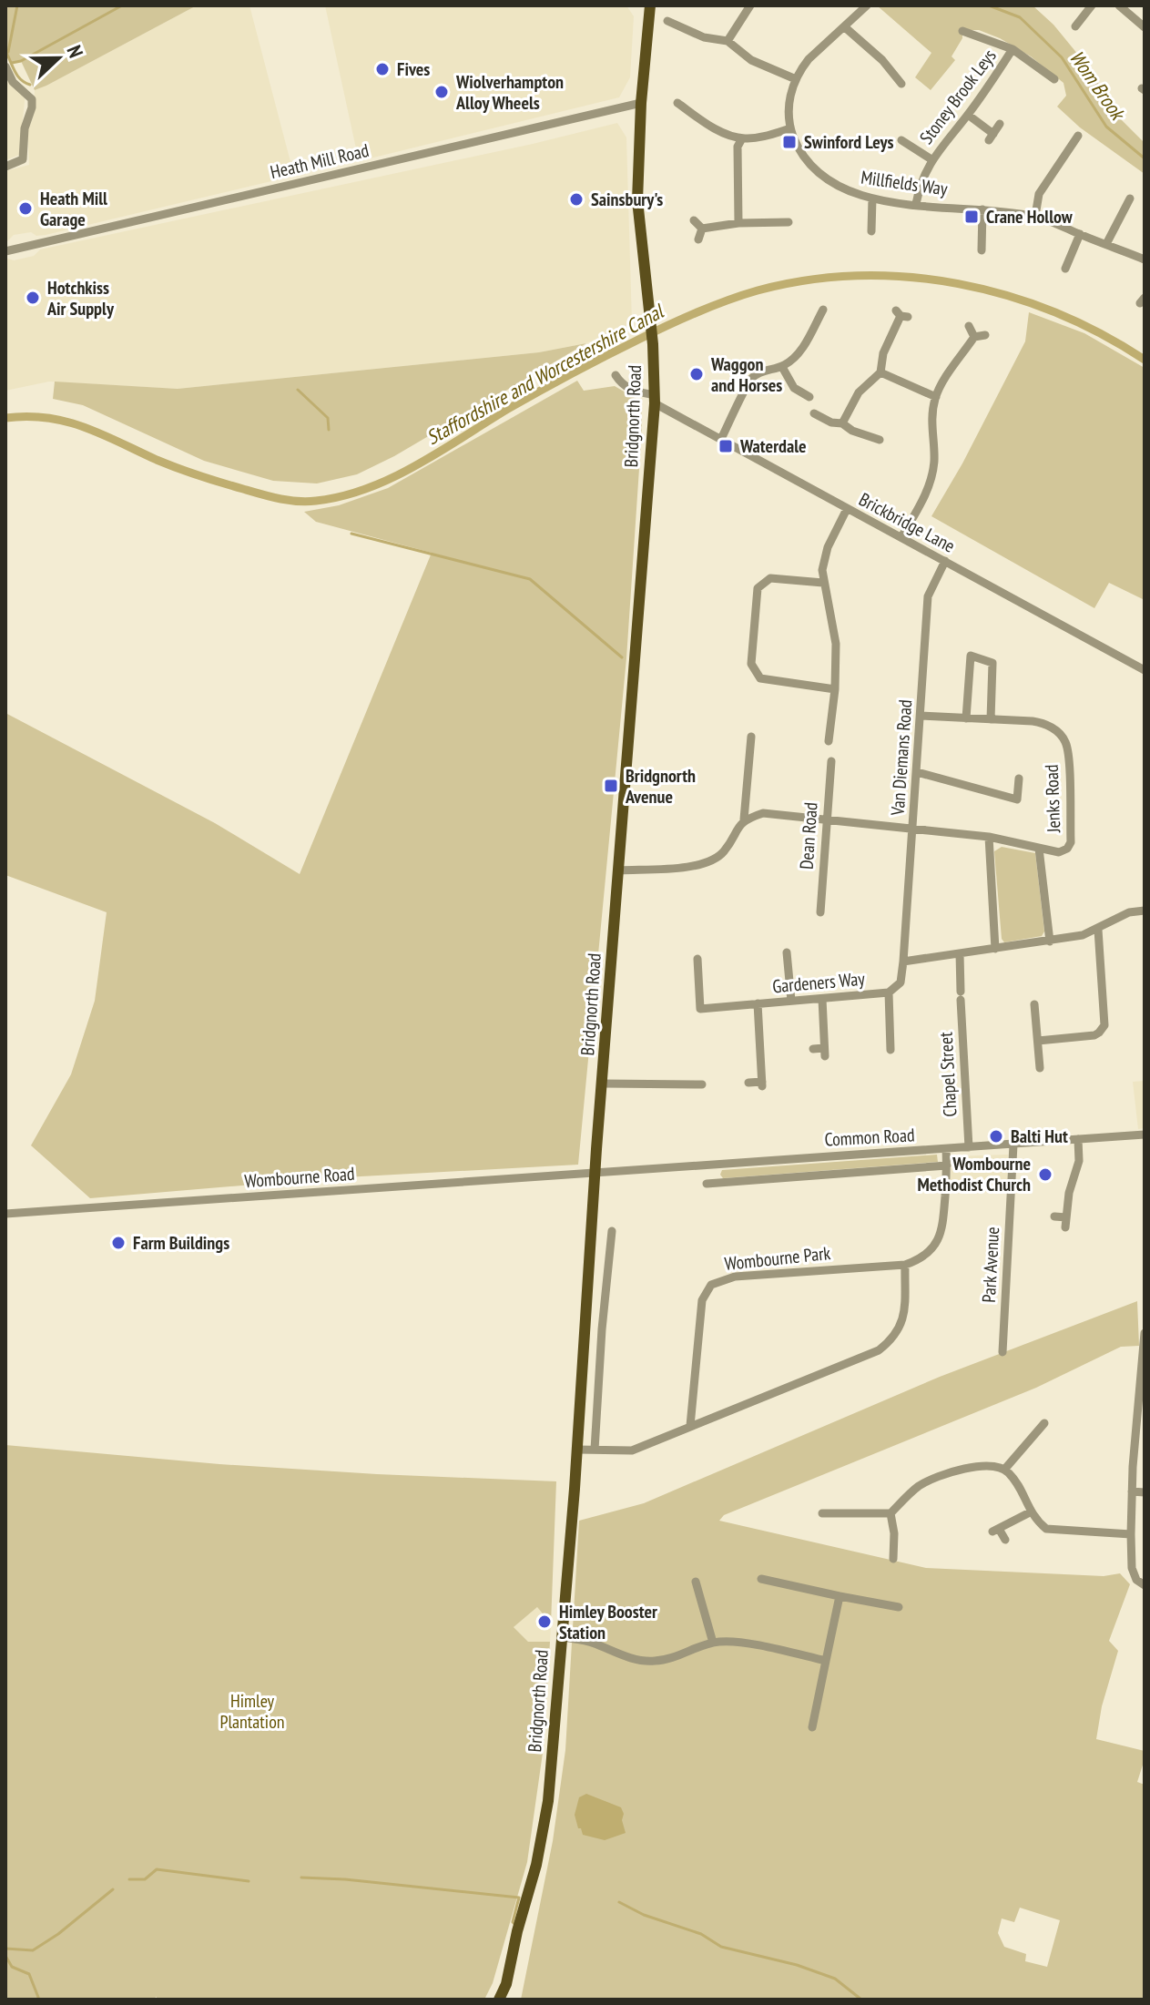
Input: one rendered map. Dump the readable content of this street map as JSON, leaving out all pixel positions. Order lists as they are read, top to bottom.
{
  "streets": {
    "main road": ["Bridgnorth Road"],
    "street": [
      "Stoney Brook Leys",
      "Heath Mill Road",
      "Millfields Way",
      "Brickbridge Lane",
      "Van Diemans Road",
      "Jenks Road",
      "Dean Road",
      "Gardeners Way",
      "Chapel Street",
      "Common Road",
      "Wombourne Road",
      "Wombourne Park",
      "Park Avenue"
    ]
  },
  "crossings": [
    ["Stoney Brook Leys", "Millfields Way"],
    ["Heath Mill Road", "Bridgnorth Road"],
    ["Bridgnorth Road", "Brickbridge Lane"],
    ["Bridgnorth Road", "Common Road"],
    ["Bridgnorth Road", "Wombourne Road"],
    ["Brickbridge Lane", "Van Diemans Road"],
    ["Van Diemans Road", "Jenks Road"],
    ["Van Diemans Road", "Gardeners Way"],
    ["Chapel Street", "Common Road"],
    ["Common Road", "Wombourne Road"],
    ["Common Road", "Park Avenue"]
  ],
  "water": ["Wom Brook", "Staffordshire and Worcestershire Canal"],
  "parks": ["Himley Plantation"],
  "places": {
    "other": [
      "Fives",
      "Wiolverhampton Alloy Wheels",
      "Sainsbury's",
      "Heath Mill Garage",
      "Hotchkiss Air Supply",
      "Waggon and Horses",
      "Balti Hut",
      "Wombourne Methodist Church",
      "Farm Buildings",
      "Himley Booster Station"
    ],
    "transit": [
      "Swinford Leys",
      "Crane Hollow",
      "Waterdale",
      "Bridgnorth Avenue"
    ]
  },
  "north": "right"
}
